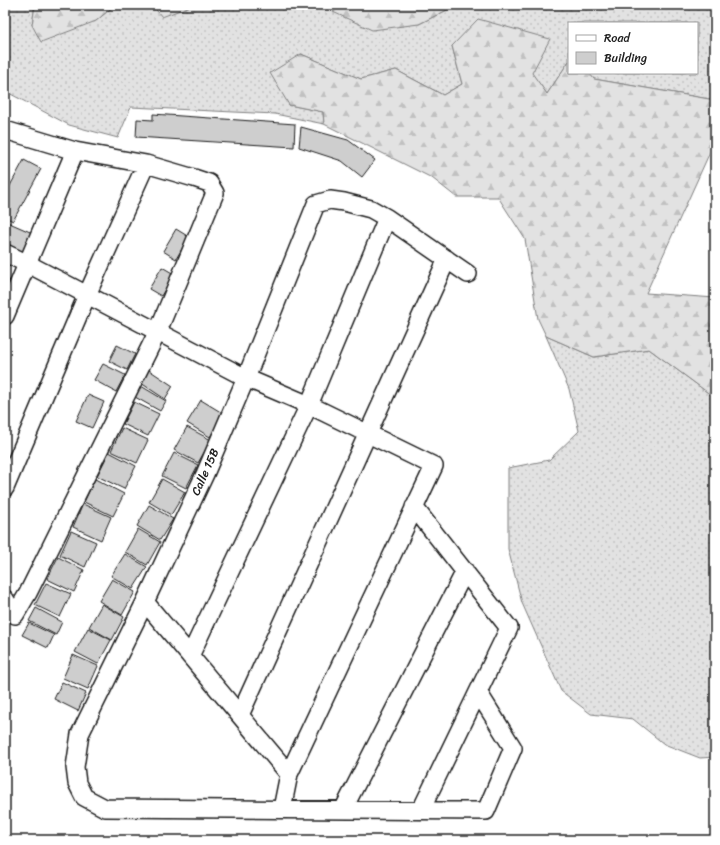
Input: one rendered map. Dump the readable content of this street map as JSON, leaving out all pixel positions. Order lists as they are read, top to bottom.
{
  "streets": {
    "street": ["Calle 15B"]
  },
  "legend": ["Road", "Building"]
}
